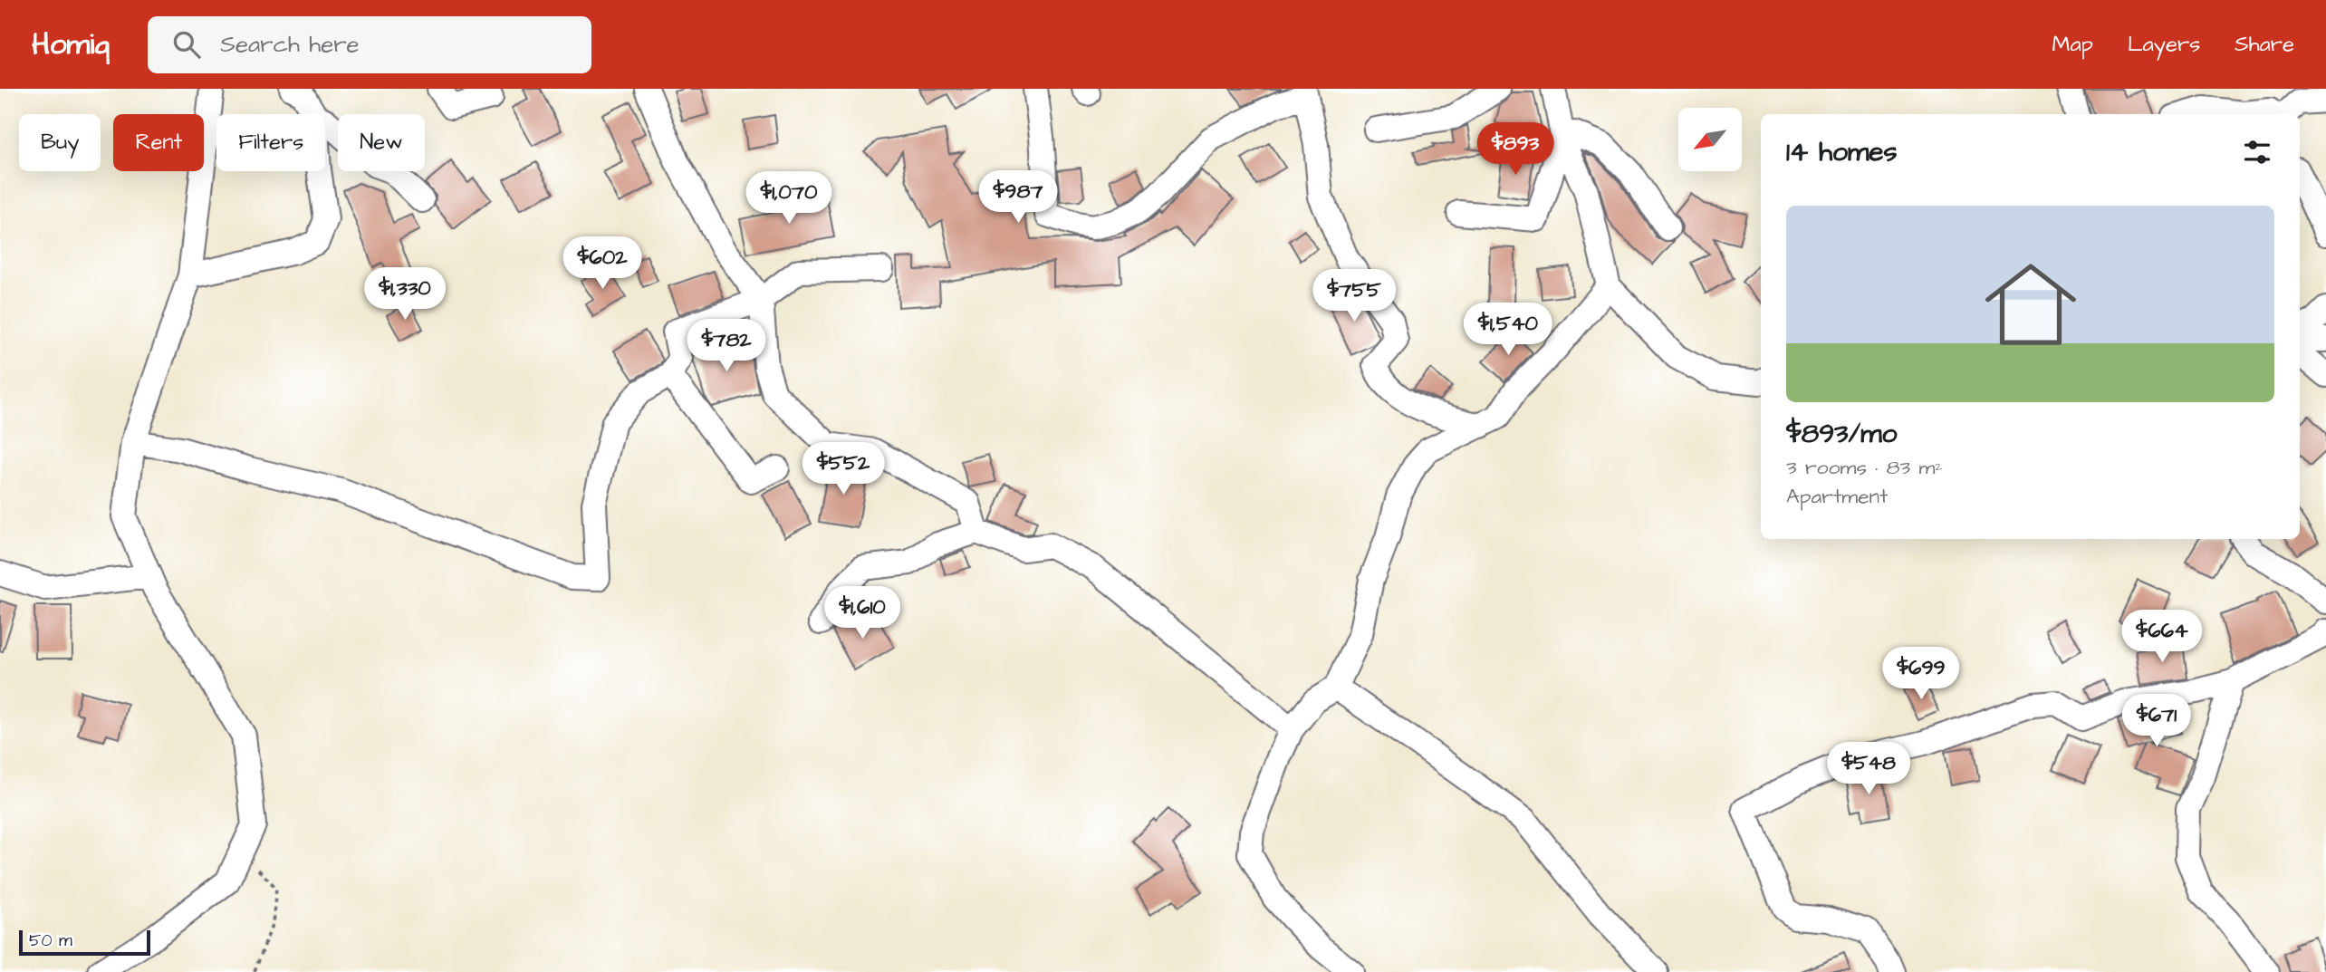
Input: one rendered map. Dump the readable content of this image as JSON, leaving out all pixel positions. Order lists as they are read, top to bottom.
{
  "scale_bar": "50 m",
  "north": "bottom left",
  "page": {
    "header": "Homiq",
    "search": "Search here",
    "nav": ["Map", "Layers", "Share"],
    "chip": [
      "Buy",
      "Rent",
      "Filters",
      "New"
    ],
    "heading": "14 homes",
    "price": [
      "$893",
      "$987",
      "$1,070",
      "$602",
      "$1,330",
      "$755",
      "$1,540",
      "$782",
      "$552",
      "$1,610",
      "$664",
      "$699",
      "$671",
      "$548"
    ],
    "list": [
      {
        "name": "$893/mo",
        "note": "3 rooms · 83 m² · Apartment"
      }
    ],
    "scale": "50 m"
  }
}
